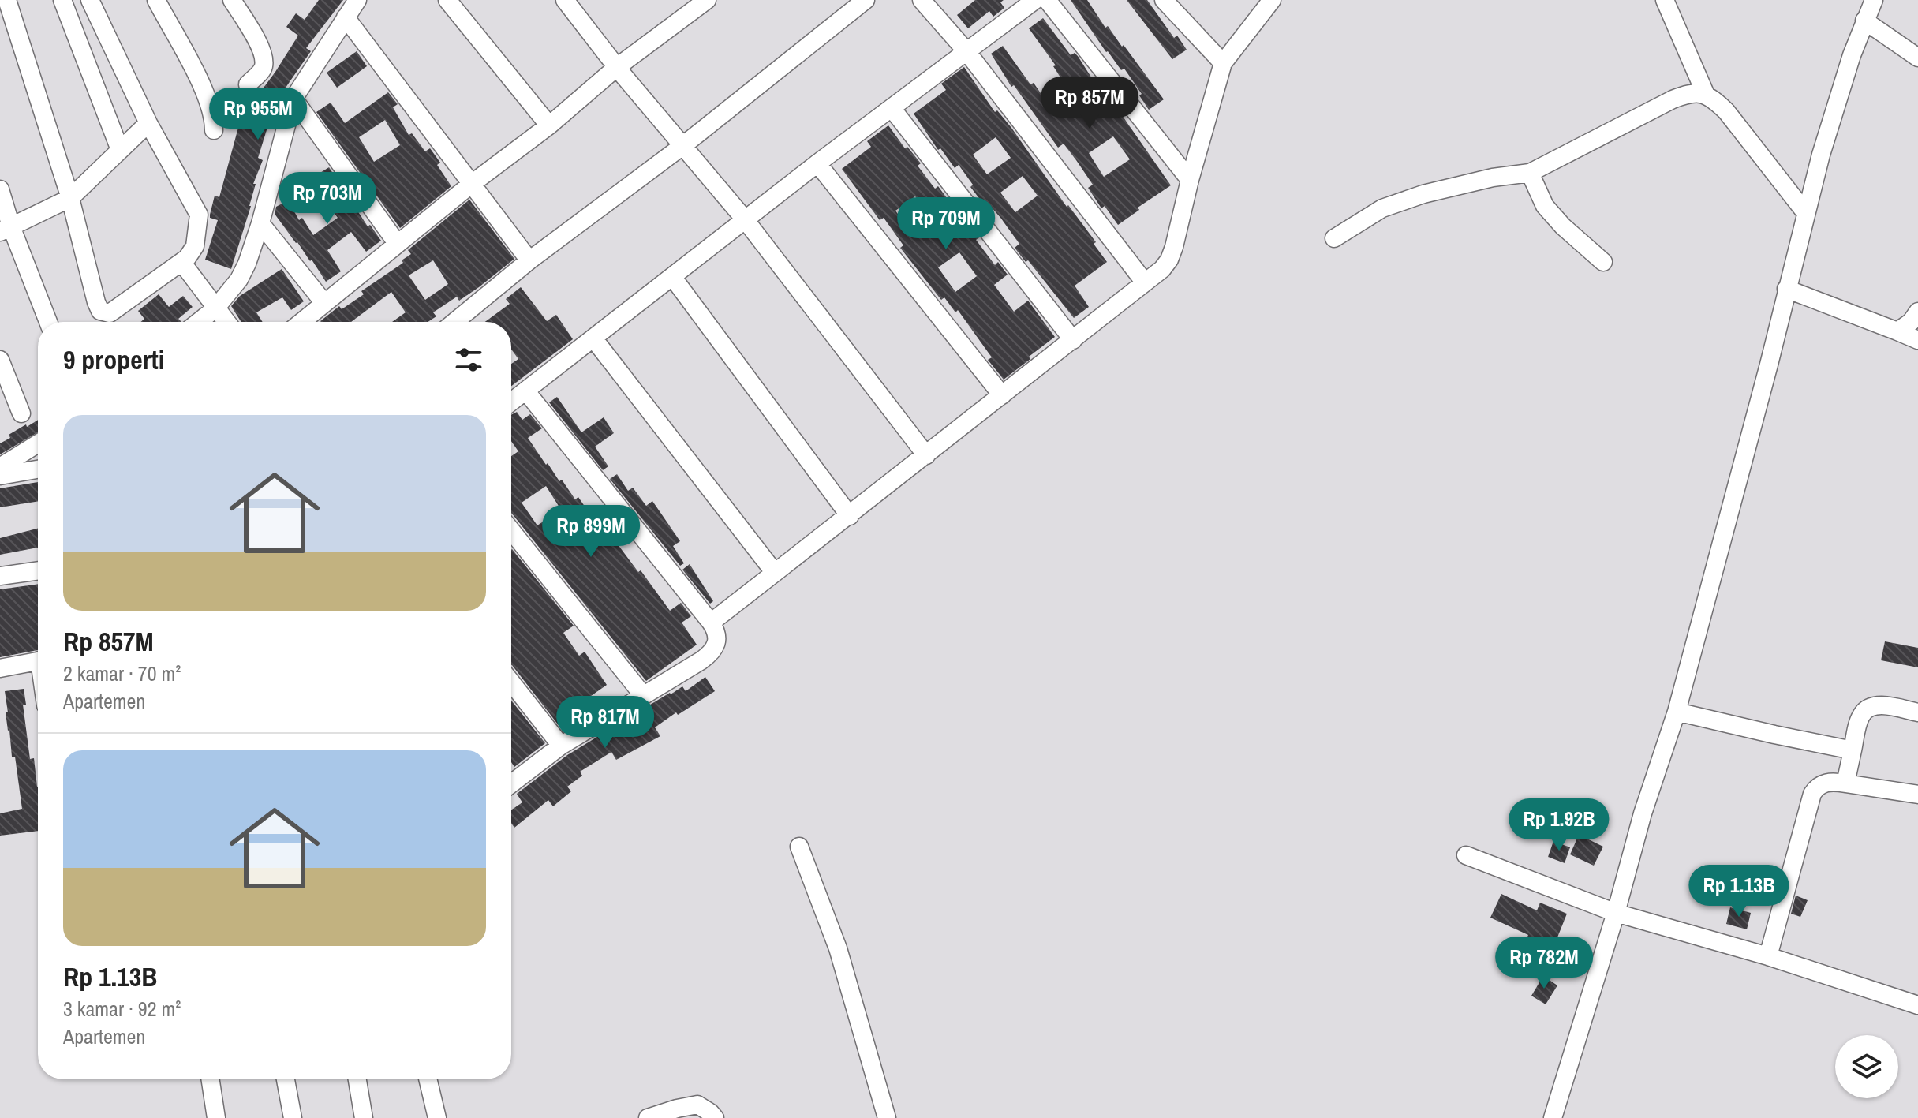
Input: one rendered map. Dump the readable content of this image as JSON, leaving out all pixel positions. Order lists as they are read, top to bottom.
{
  "page": {
    "price": [
      "Rp 857M",
      "Rp 955M",
      "Rp 703M",
      "Rp 709M",
      "Rp 899M",
      "Rp 817M",
      "Rp 1.92B",
      "Rp 1.13B",
      "Rp 782M"
    ],
    "heading": "9 properti",
    "list": [
      {
        "name": "Rp 857M",
        "note": "2 kamar · 70 m² · Apartemen"
      },
      {
        "name": "Rp 1.13B",
        "note": "3 kamar · 92 m² · Apartemen"
      }
    ]
  }
}
